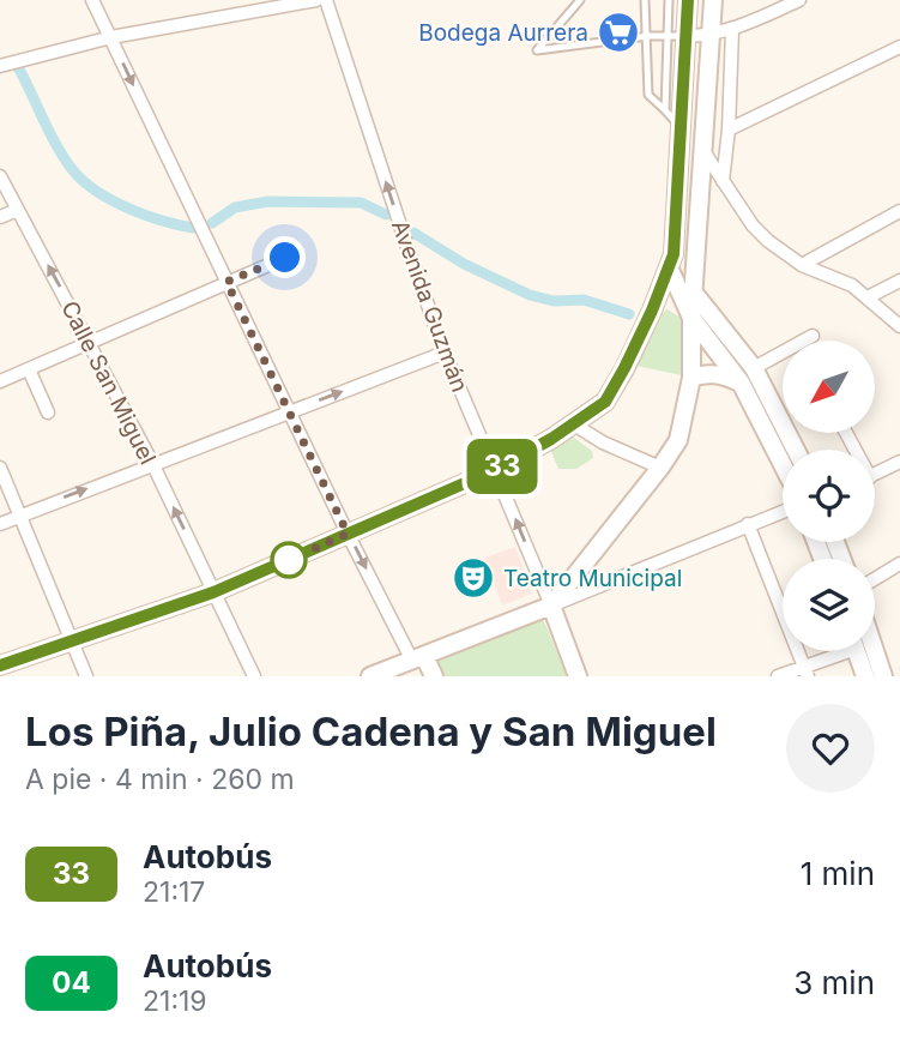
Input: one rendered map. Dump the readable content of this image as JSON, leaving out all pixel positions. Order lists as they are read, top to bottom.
{
  "streets": {
    "street": ["Avenida Guzmán", "Calle San Miguel"]
  },
  "one_way": ["Avenida Guzmán", "Calle San Miguel"],
  "places": {
    "supermarket": ["Bodega Aurrera"],
    "theatre": ["Teatro Municipal"]
  },
  "lines": ["bus line 33"],
  "north": "bottom left",
  "page": {
    "on_map": "33",
    "heading": ["Los Piña, Julio Cadena y San Miguel", "A pie · 4 min · 260 m"],
    "list": [
      {
        "mark": "33",
        "name": "Autobús",
        "note": "21:17",
        "value": "1 min"
      },
      {
        "mark": "04",
        "name": "Autobús",
        "note": "21:19",
        "value": "3 min"
      }
    ]
  }
}
